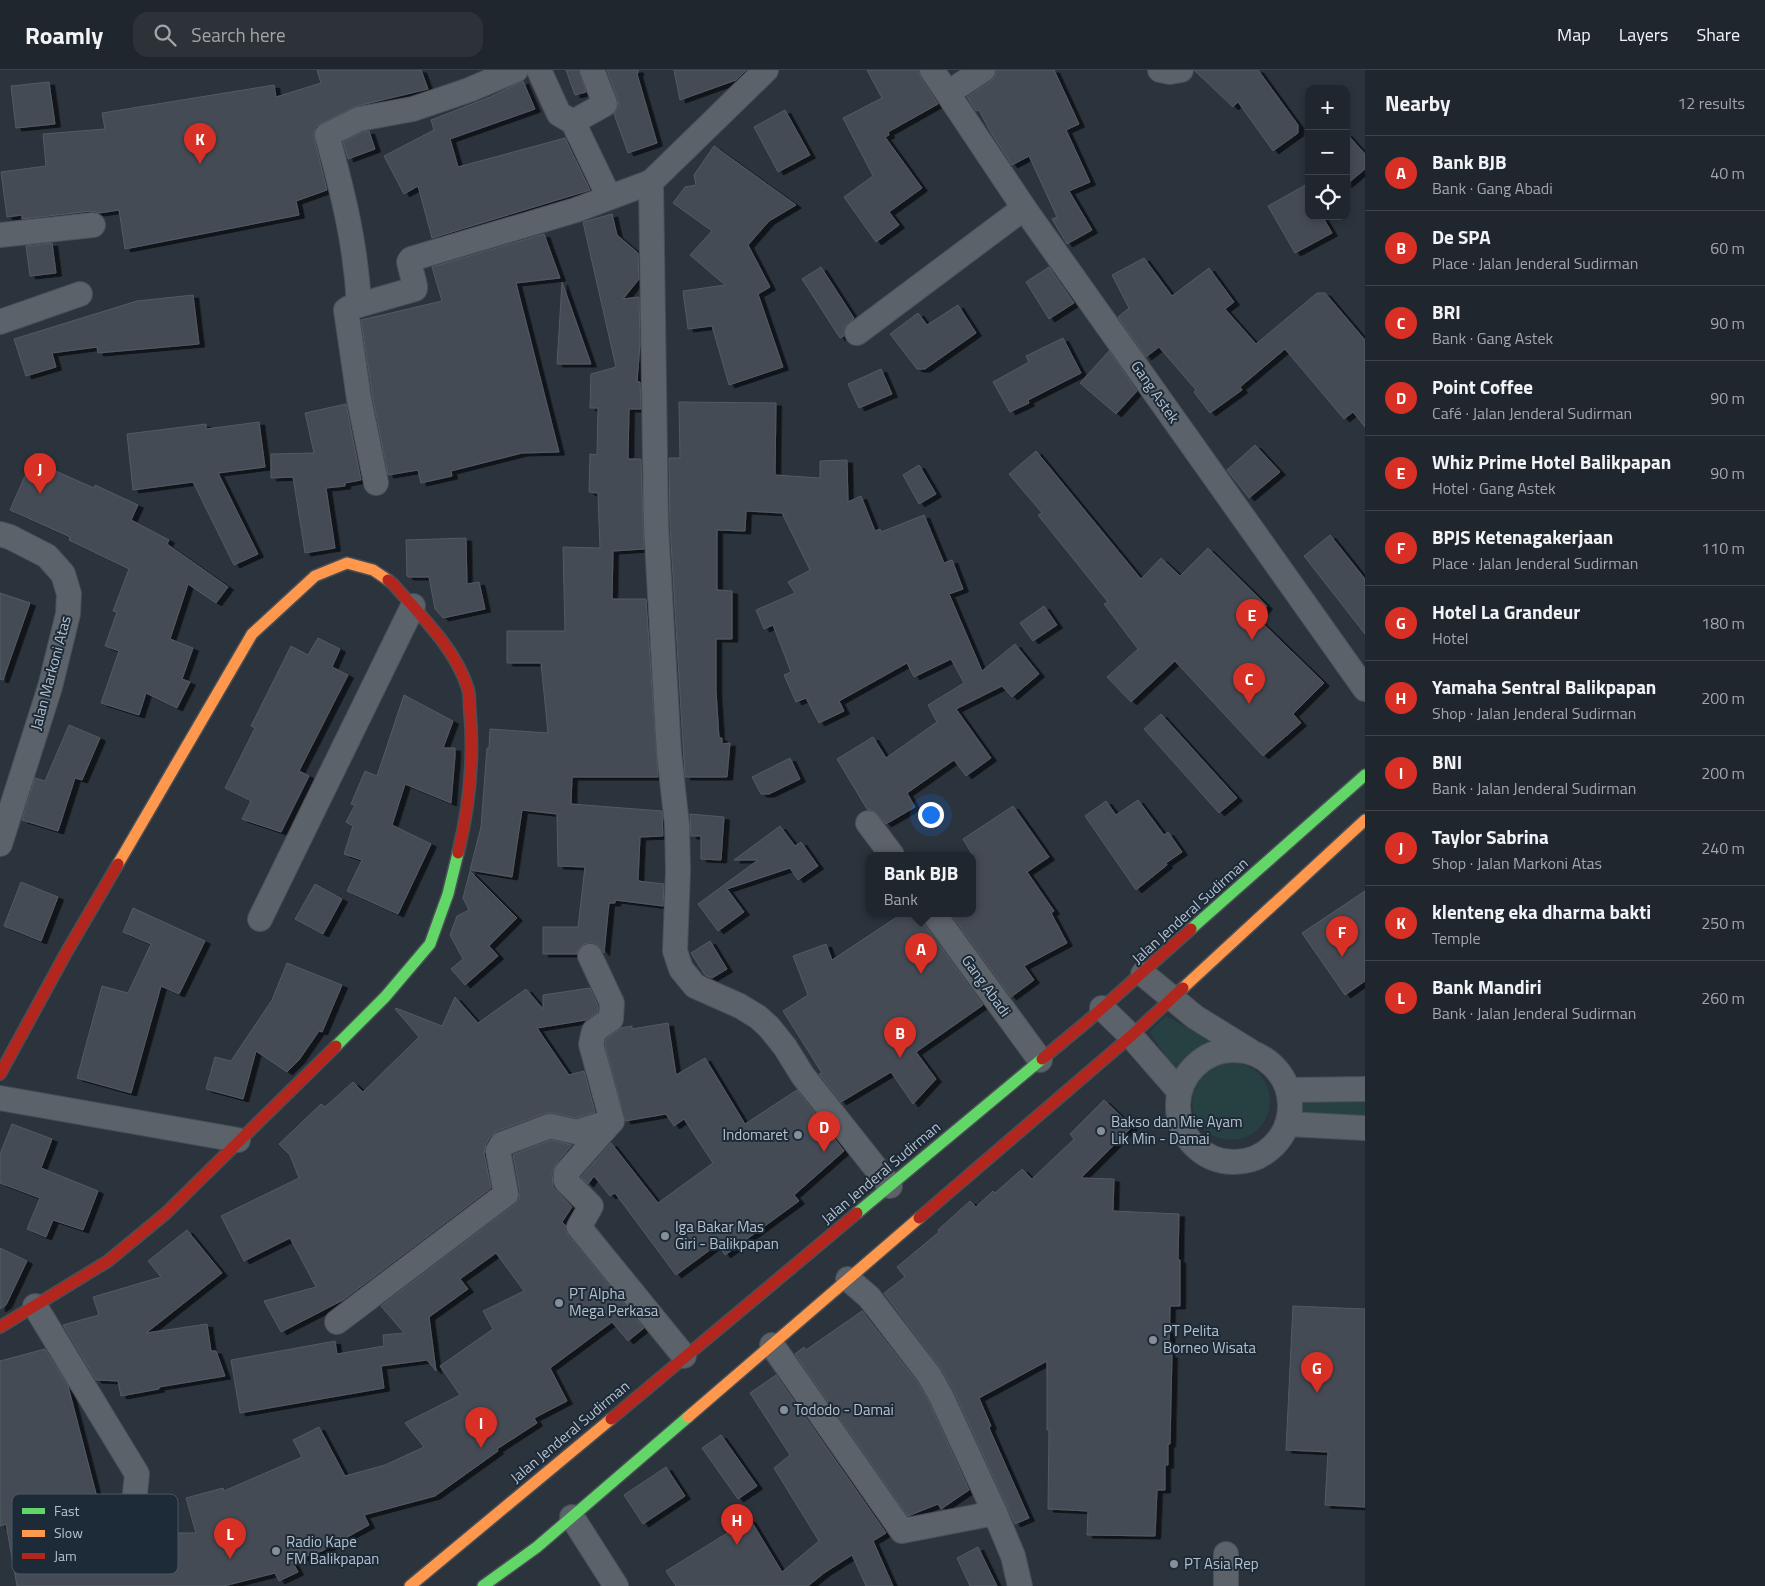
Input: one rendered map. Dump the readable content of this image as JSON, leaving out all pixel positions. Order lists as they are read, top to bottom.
{
  "streets": {
    "main road": ["Jalan Jenderal Sudirman"],
    "street": ["Gang Astek", "Jalan Markoni Atas", "Gang Abadi"]
  },
  "crossings": [
    ["Jalan Jenderal Sudirman", "Gang Abadi"]
  ],
  "places": [
    "Bakso dan Mie Ayam Lik Min - Damai",
    "Indomaret",
    "Iga Bakar Mas Giri - Balikpapan",
    "PT Alpha Mega Perkasa",
    "PT Pelita Borneo Wisata",
    "Tododo - Damai",
    "Radio Kape FM Balikpapan",
    "PT Asia Rep"
  ],
  "legend": ["Fast", "Slow", "Jam"],
  "page": {
    "header": "Roamly",
    "search": "Search here",
    "nav": ["Map", "Layers", "Share"],
    "heading": ["Nearby", "12 results"],
    "map_buttons": ["+", "−"],
    "pins": [
      "K",
      "J",
      "E",
      "C",
      "F",
      "A",
      "B",
      "D",
      "G",
      "I",
      "H",
      "L"
    ],
    "list": [
      {
        "mark": "A",
        "name": "Bank BJB",
        "note": "Bank · Gang Abadi",
        "value": "40 m"
      },
      {
        "mark": "B",
        "name": "De SPA",
        "note": "Place · Jalan Jenderal Sudirman",
        "value": "60 m"
      },
      {
        "mark": "C",
        "name": "BRI",
        "note": "Bank · Gang Astek",
        "value": "90 m"
      },
      {
        "mark": "D",
        "name": "Point Coffee",
        "note": "Café · Jalan Jenderal Sudirman",
        "value": "90 m"
      },
      {
        "mark": "E",
        "name": "Whiz Prime Hotel Balikpapan",
        "note": "Hotel · Gang Astek",
        "value": "90 m"
      },
      {
        "mark": "F",
        "name": "BPJS Ketenagakerjaan",
        "note": "Place · Jalan Jenderal Sudirman",
        "value": "110 m"
      },
      {
        "mark": "G",
        "name": "Hotel La Grandeur",
        "note": "Hotel",
        "value": "180 m"
      },
      {
        "mark": "H",
        "name": "Yamaha Sentral Balikpapan",
        "note": "Shop · Jalan Jenderal Sudirman",
        "value": "200 m"
      },
      {
        "mark": "I",
        "name": "BNI",
        "note": "Bank · Jalan Jenderal Sudirman",
        "value": "200 m"
      },
      {
        "mark": "J",
        "name": "Taylor Sabrina",
        "note": "Shop · Jalan Markoni Atas",
        "value": "240 m"
      },
      {
        "mark": "K",
        "name": "klenteng eka dharma bakti",
        "note": "Temple",
        "value": "250 m"
      },
      {
        "mark": "L",
        "name": "Bank Mandiri",
        "note": "Bank · Jalan Jenderal Sudirman",
        "value": "260 m"
      }
    ],
    "popup": ["Bank BJB", "Bank"]
  }
}
